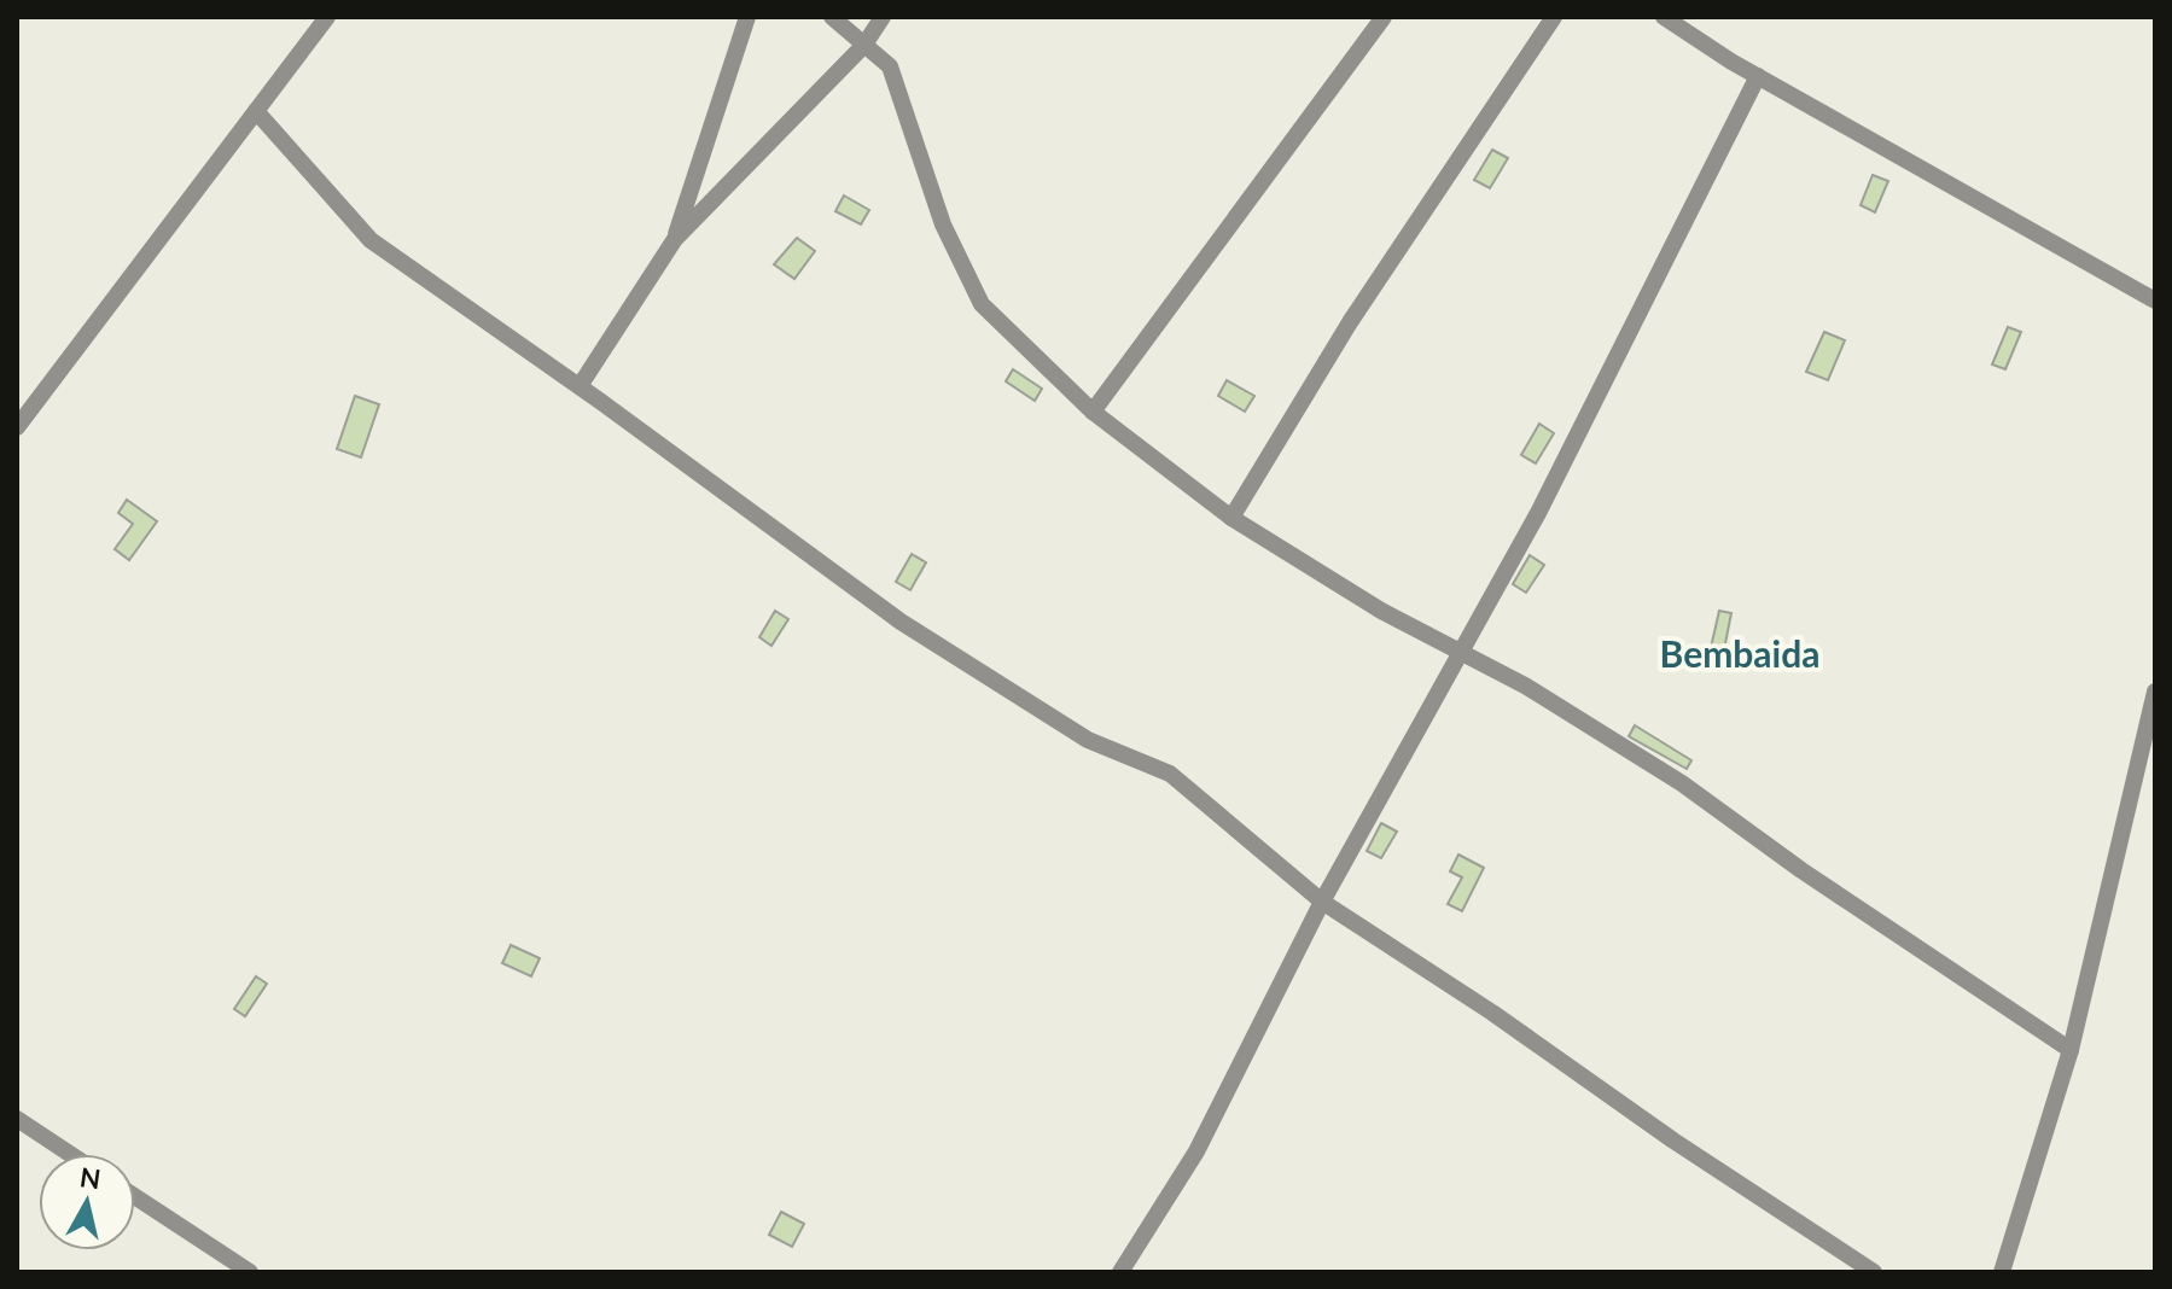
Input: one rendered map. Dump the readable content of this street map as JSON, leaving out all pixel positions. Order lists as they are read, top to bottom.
{
  "districts": ["Bembaida"],
  "north": "top"
}
